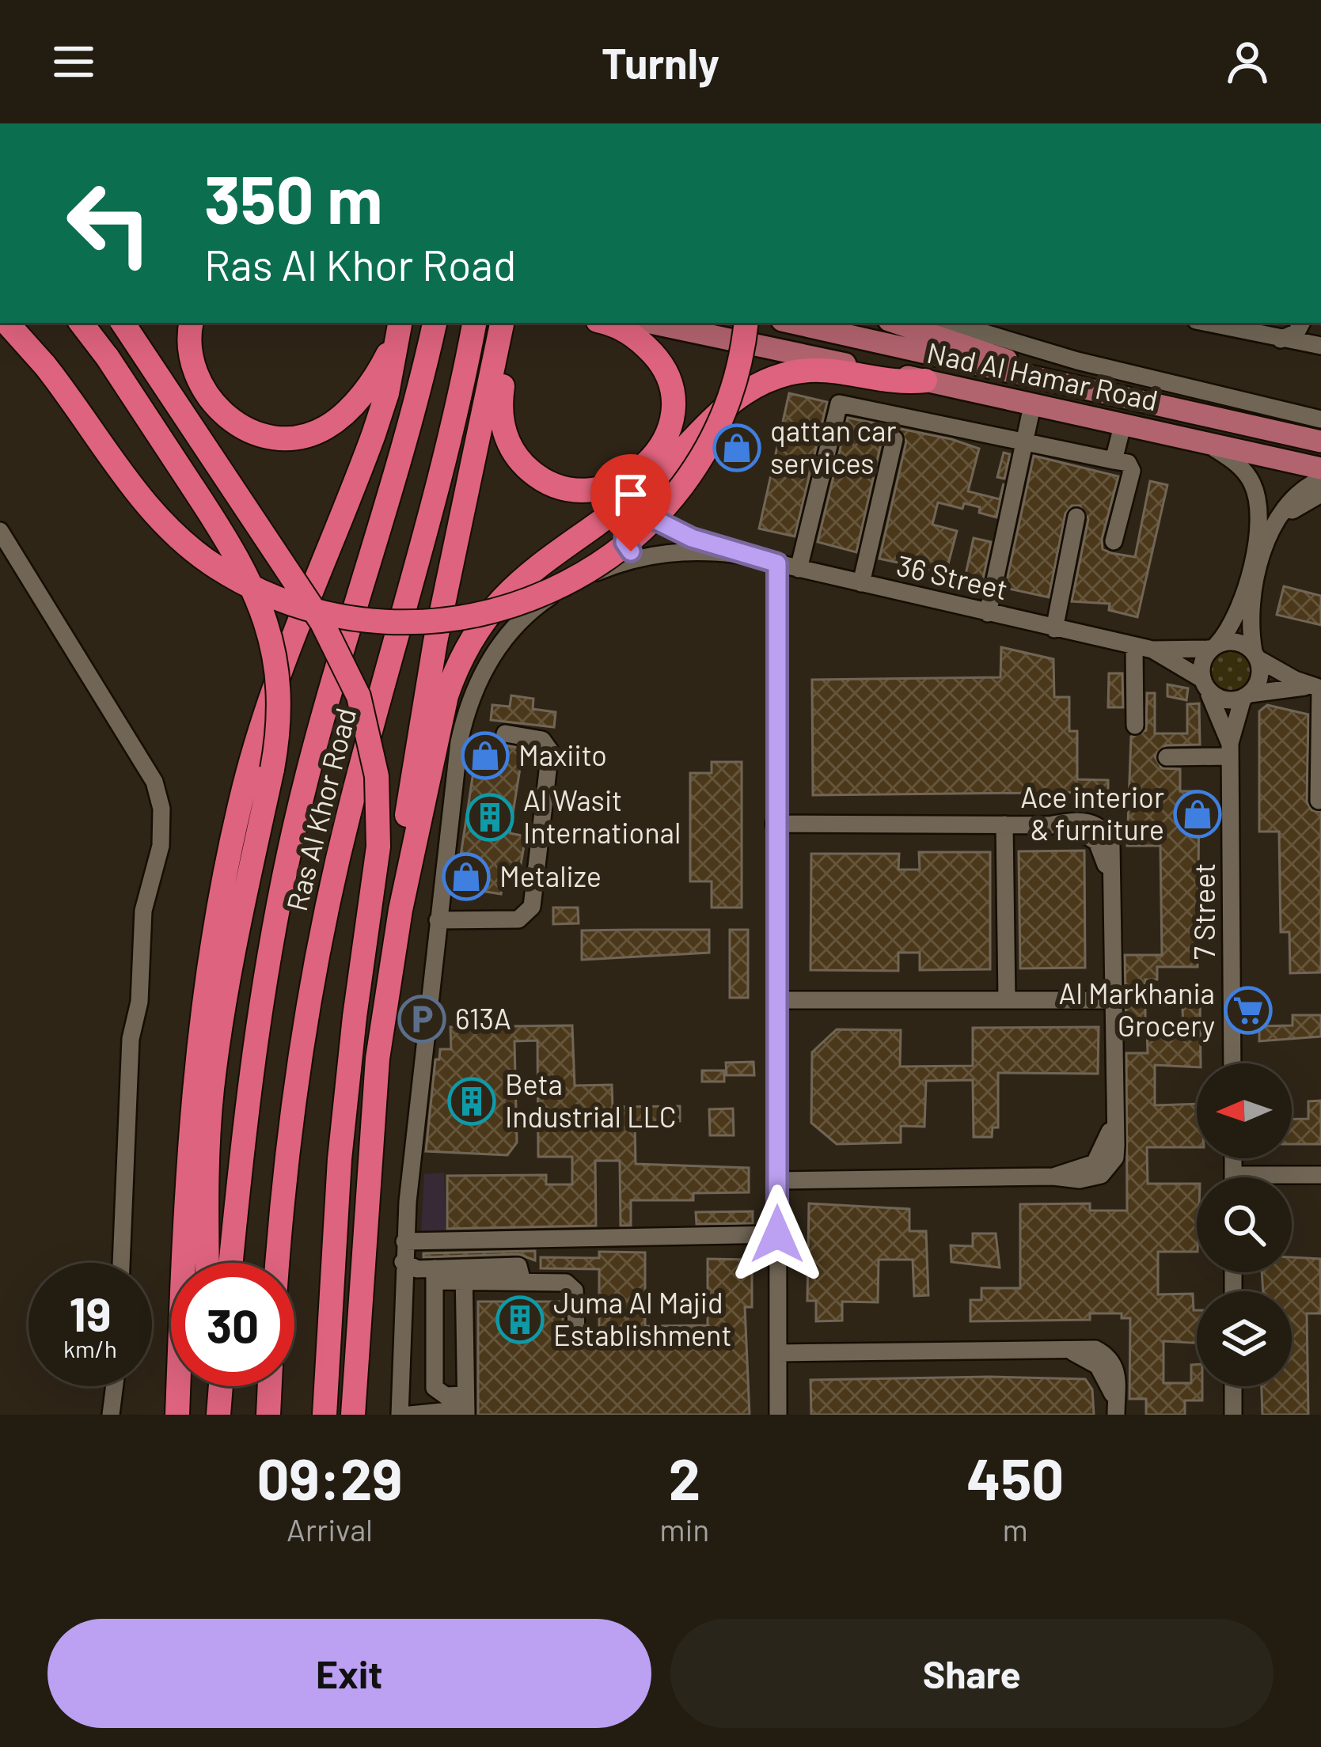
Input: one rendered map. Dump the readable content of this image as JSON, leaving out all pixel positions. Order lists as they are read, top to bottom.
{
  "streets": {
    "highway": ["Ras Al Khor Road"],
    "main road": ["Nad Al Hamar Road"],
    "street": ["36 Street", "7 Street"]
  },
  "crossings": [
    ["36 Street", "7 Street"]
  ],
  "places": {
    "shop": [
      "qattan car services",
      "Maxiito",
      "Ace interior & furniture",
      "Metalize"
    ],
    "building": ["Al Wasit International", "Beta Industrial LLC", "Juma Al Majid Establishment"],
    "supermarket": ["Al Markhania Grocery"],
    "parking": ["613A"]
  },
  "north": "left",
  "page": {
    "header": "Turnly",
    "turn": ["350 m", "Ras Al Khor Road"],
    "speed": "19 km/h",
    "limit": "30",
    "eta": [
      "09:29",
      "Arrival",
      "2",
      "min",
      "450",
      "m"
    ],
    "buttons": ["Exit", "Share"]
  }
}
